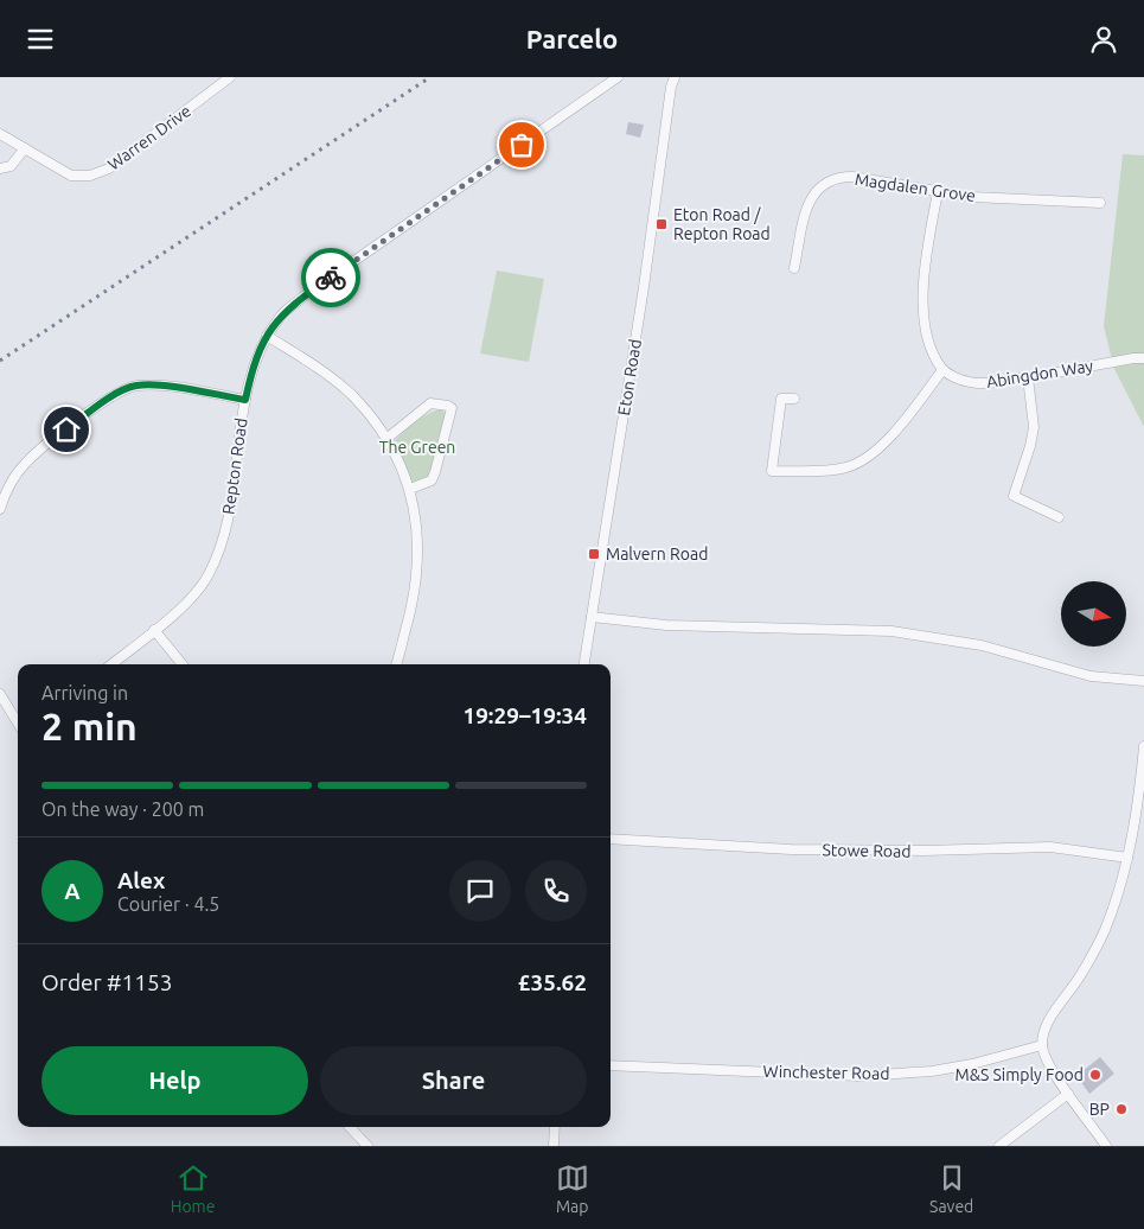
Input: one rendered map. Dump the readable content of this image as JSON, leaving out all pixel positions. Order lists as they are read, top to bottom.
{
  "streets": {
    "street": [
      "Warren Drive",
      "Magdalen Grove",
      "Abingdon Way",
      "Eton Road",
      "Repton Road",
      "Stowe Road",
      "Winchester Road"
    ]
  },
  "parks": ["The Green"],
  "places": {
    "transit": ["Eton Road / Repton Road", "Malvern Road"],
    "other": ["M&S Simply Food", "BP"]
  },
  "north": "right",
  "page": {
    "header": "Parcelo",
    "heading": ["2 min", "Arriving in", "19:29–19:34"],
    "panel": [
      "Alex",
      "Courier · 4.5",
      "Order #1153",
      "£35.62"
    ],
    "bar": "On the way · 200 m",
    "round": "A",
    "buttons": ["Help", "Share"],
    "tabs": ["Home", "Map", "Saved"]
  }
}
